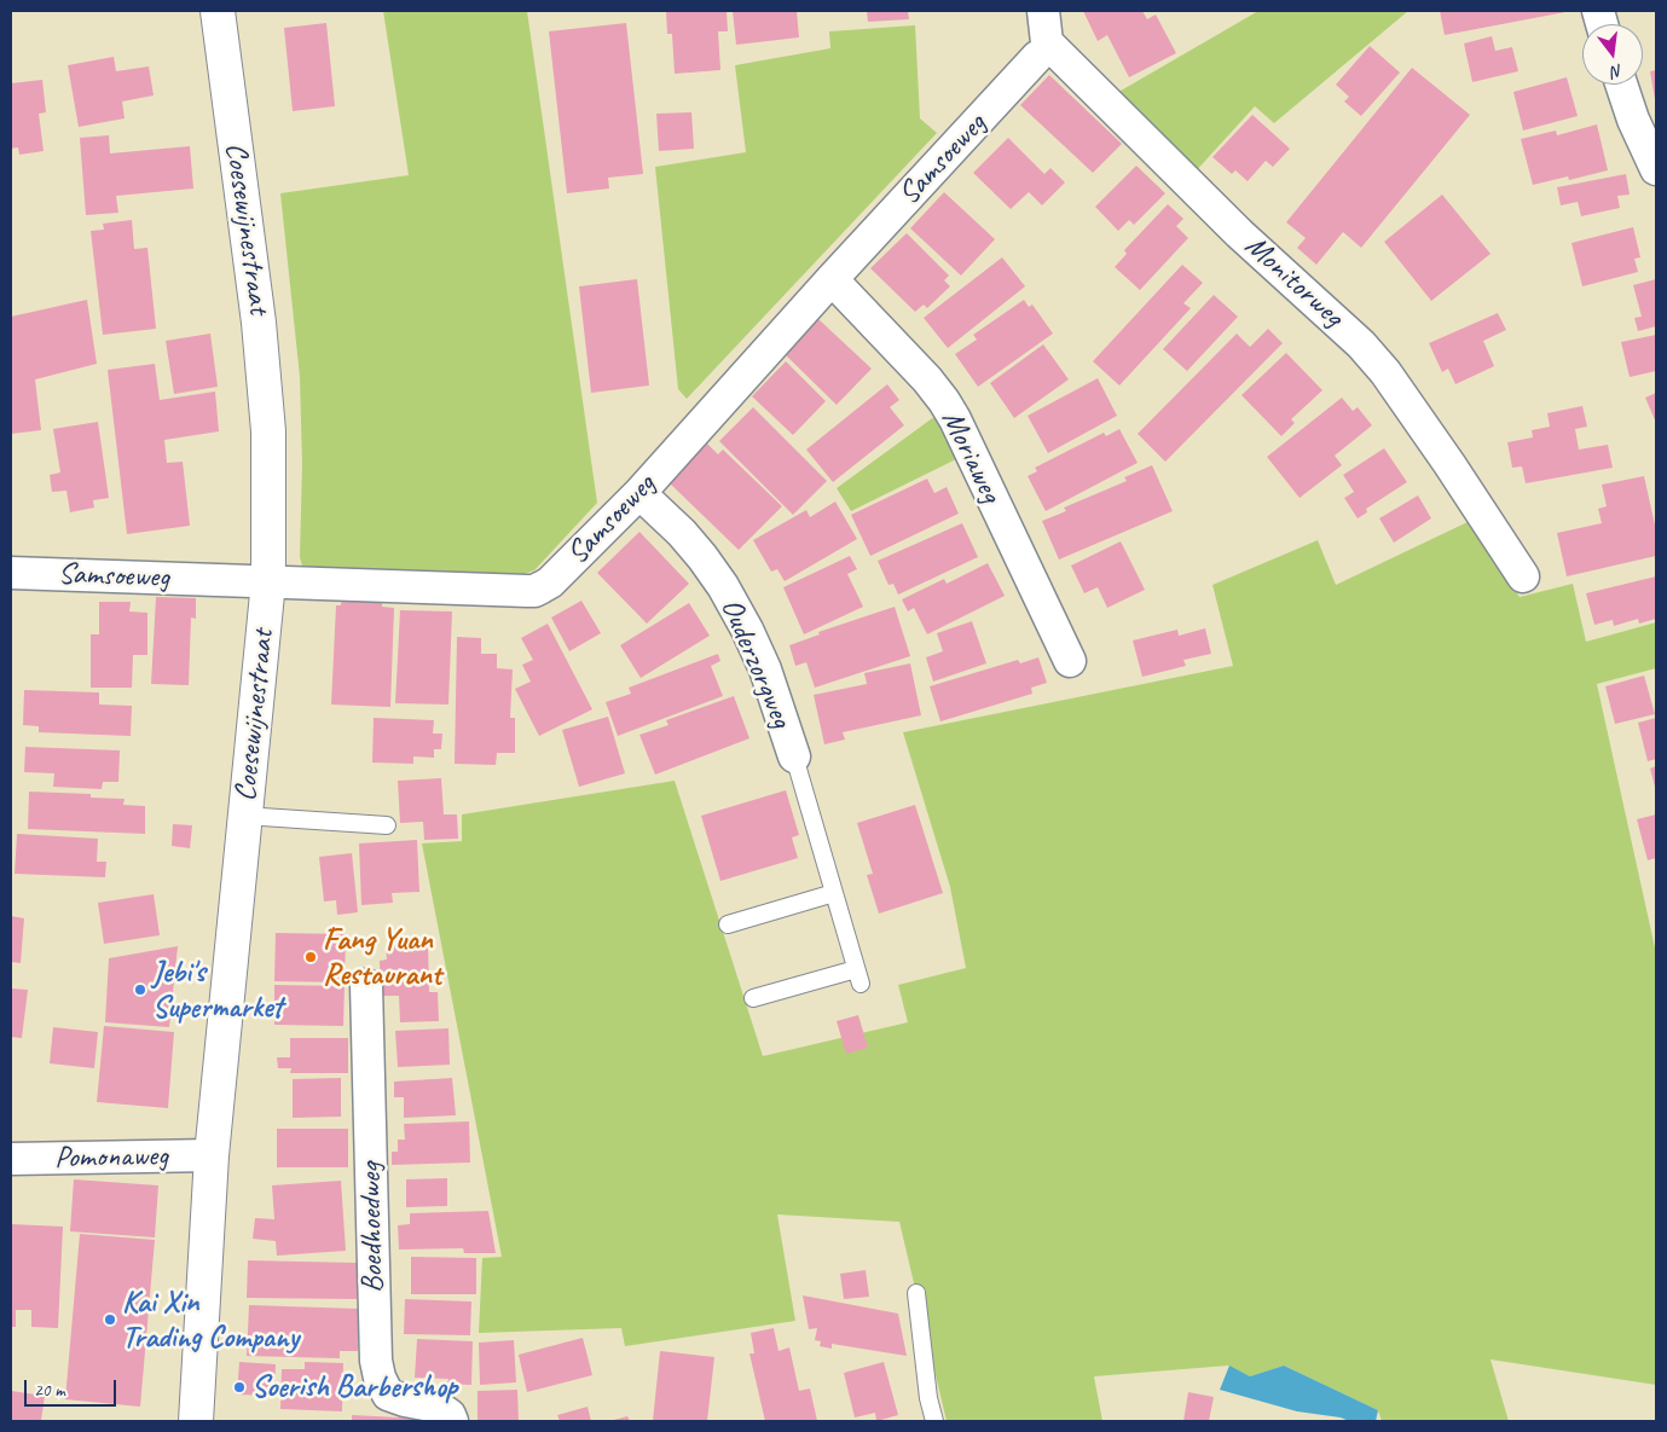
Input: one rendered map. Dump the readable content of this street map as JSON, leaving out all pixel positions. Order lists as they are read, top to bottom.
{
  "streets": {
    "street": [
      "Samsoeweg",
      "Coesewijnestraat",
      "Monitorweg",
      "Moriaweg",
      "Ouderzorgweg",
      "Pomonaweg",
      "Boedhoedweg"
    ]
  },
  "crossings": [
    ["Samsoeweg", "Coesewijnestraat"],
    ["Samsoeweg", "Moriaweg"],
    ["Samsoeweg", "Ouderzorgweg"],
    ["Coesewijnestraat", "Pomonaweg"]
  ],
  "places": [
    "Fang Yuan Restaurant",
    "Jebi's Supermarket",
    "Kai Xin Trading Company",
    "Soerish Barbershop"
  ],
  "scale_bar": "20 m",
  "north": "bottom"
}
